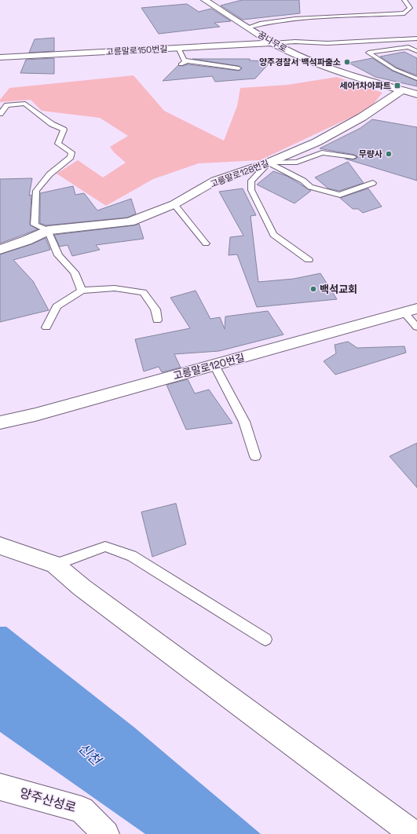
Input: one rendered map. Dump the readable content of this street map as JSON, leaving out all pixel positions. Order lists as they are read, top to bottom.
{
  "streets": {
    "street": [
      "꿈나무로",
      "고릉말로150번길",
      "고릉말로128번길",
      "고릉말로120번길",
      "양주산성로"
    ]
  },
  "crossings": [
    ["꿈나무로", "고릉말로150번길"],
    ["꿈나무로", "고릉말로128번길"]
  ],
  "water": ["신천"],
  "places": {
    "other": ["양주경찰서 백석파출소", "무량사", "백석교회"],
    "transit": ["세아1차아파트"]
  }
}
